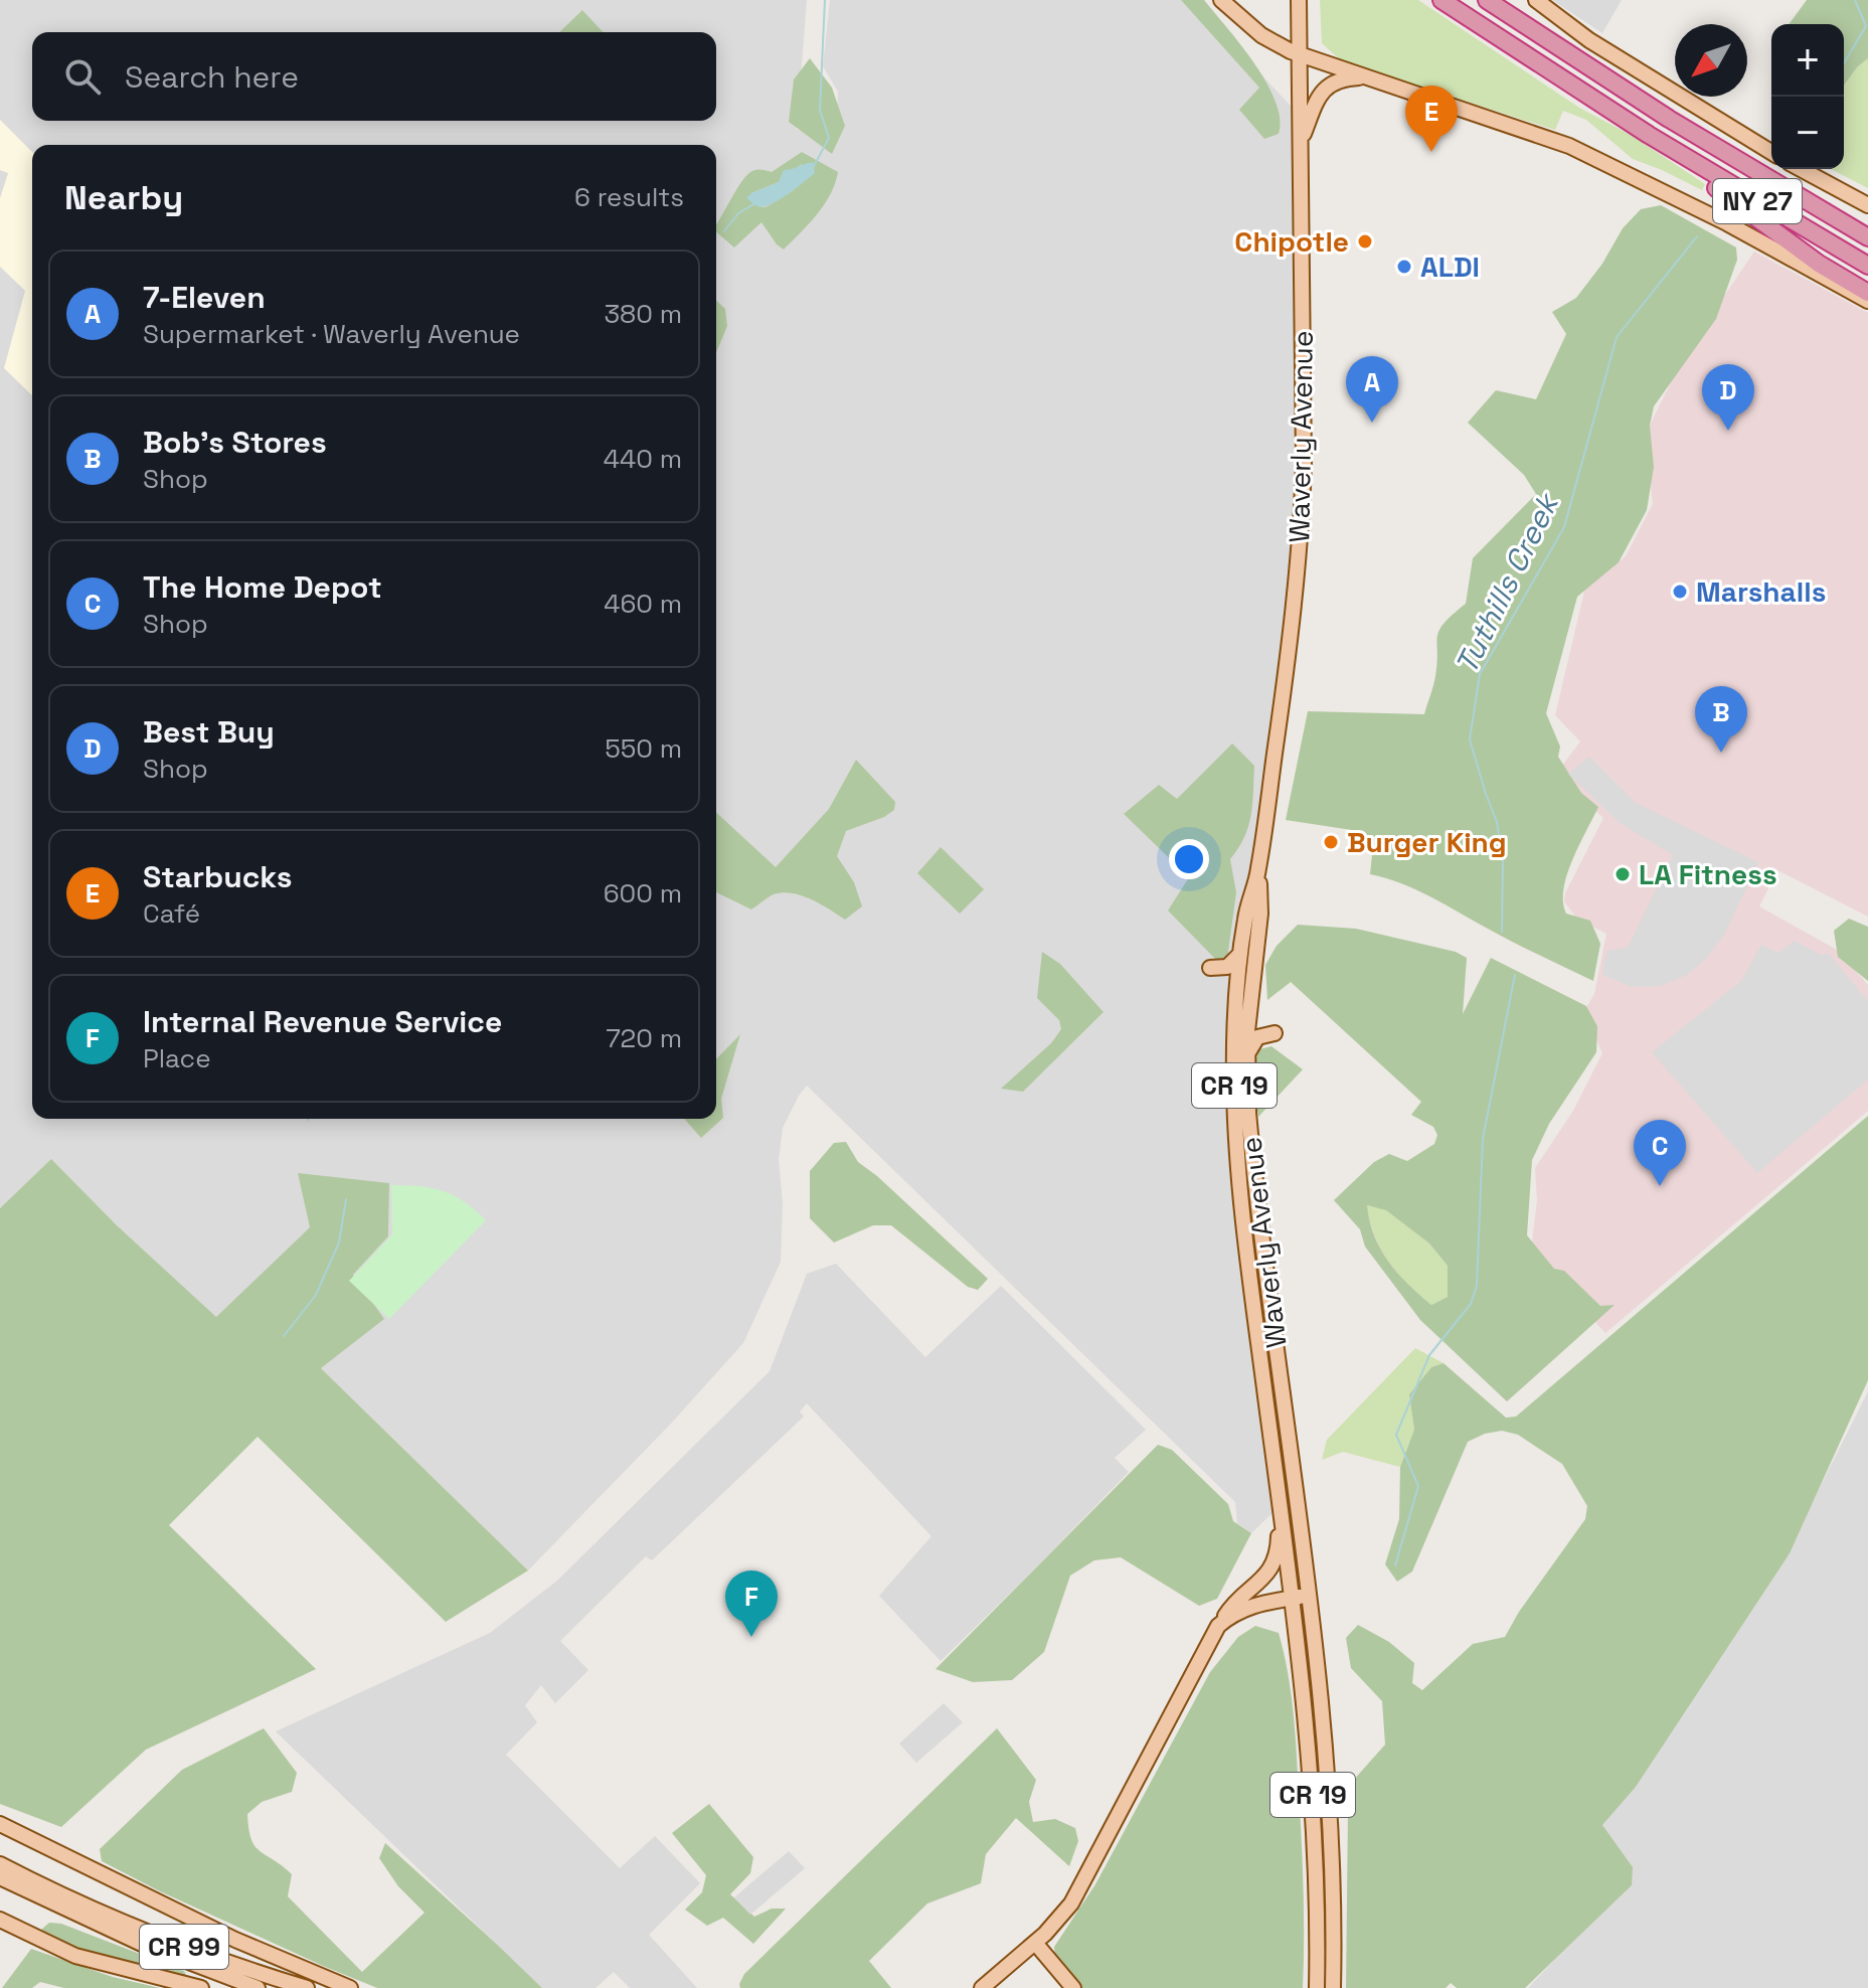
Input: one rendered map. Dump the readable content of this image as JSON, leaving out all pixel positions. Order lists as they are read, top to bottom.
{
  "streets": {
    "highway": ["NY 27"],
    "main road": ["Waverly Avenue", "CR 19", "CR 99"]
  },
  "crossings": [
    ["Waverly Avenue", "CR 19"]
  ],
  "water": ["Tuthills Creek"],
  "places": [
    "Chipotle",
    "ALDI",
    "Marshalls",
    "Burger King",
    "LA Fitness"
  ],
  "north": "bottom left",
  "page": {
    "map_buttons": ["+", "−"],
    "search": "Search here",
    "pins": [
      "E",
      "A",
      "D",
      "B",
      "C",
      "F"
    ],
    "heading": ["Nearby", "6 results"],
    "list": [
      {
        "mark": "A",
        "name": "7-Eleven",
        "note": "Supermarket · Waverly Avenue",
        "value": "380 m"
      },
      {
        "mark": "B",
        "name": "Bob's Stores",
        "note": "Shop",
        "value": "440 m"
      },
      {
        "mark": "C",
        "name": "The Home Depot",
        "note": "Shop",
        "value": "460 m"
      },
      {
        "mark": "D",
        "name": "Best Buy",
        "note": "Shop",
        "value": "550 m"
      },
      {
        "mark": "E",
        "name": "Starbucks",
        "note": "Café",
        "value": "600 m"
      },
      {
        "mark": "F",
        "name": "Internal Revenue Service",
        "note": "Place",
        "value": "720 m"
      }
    ]
  }
}
